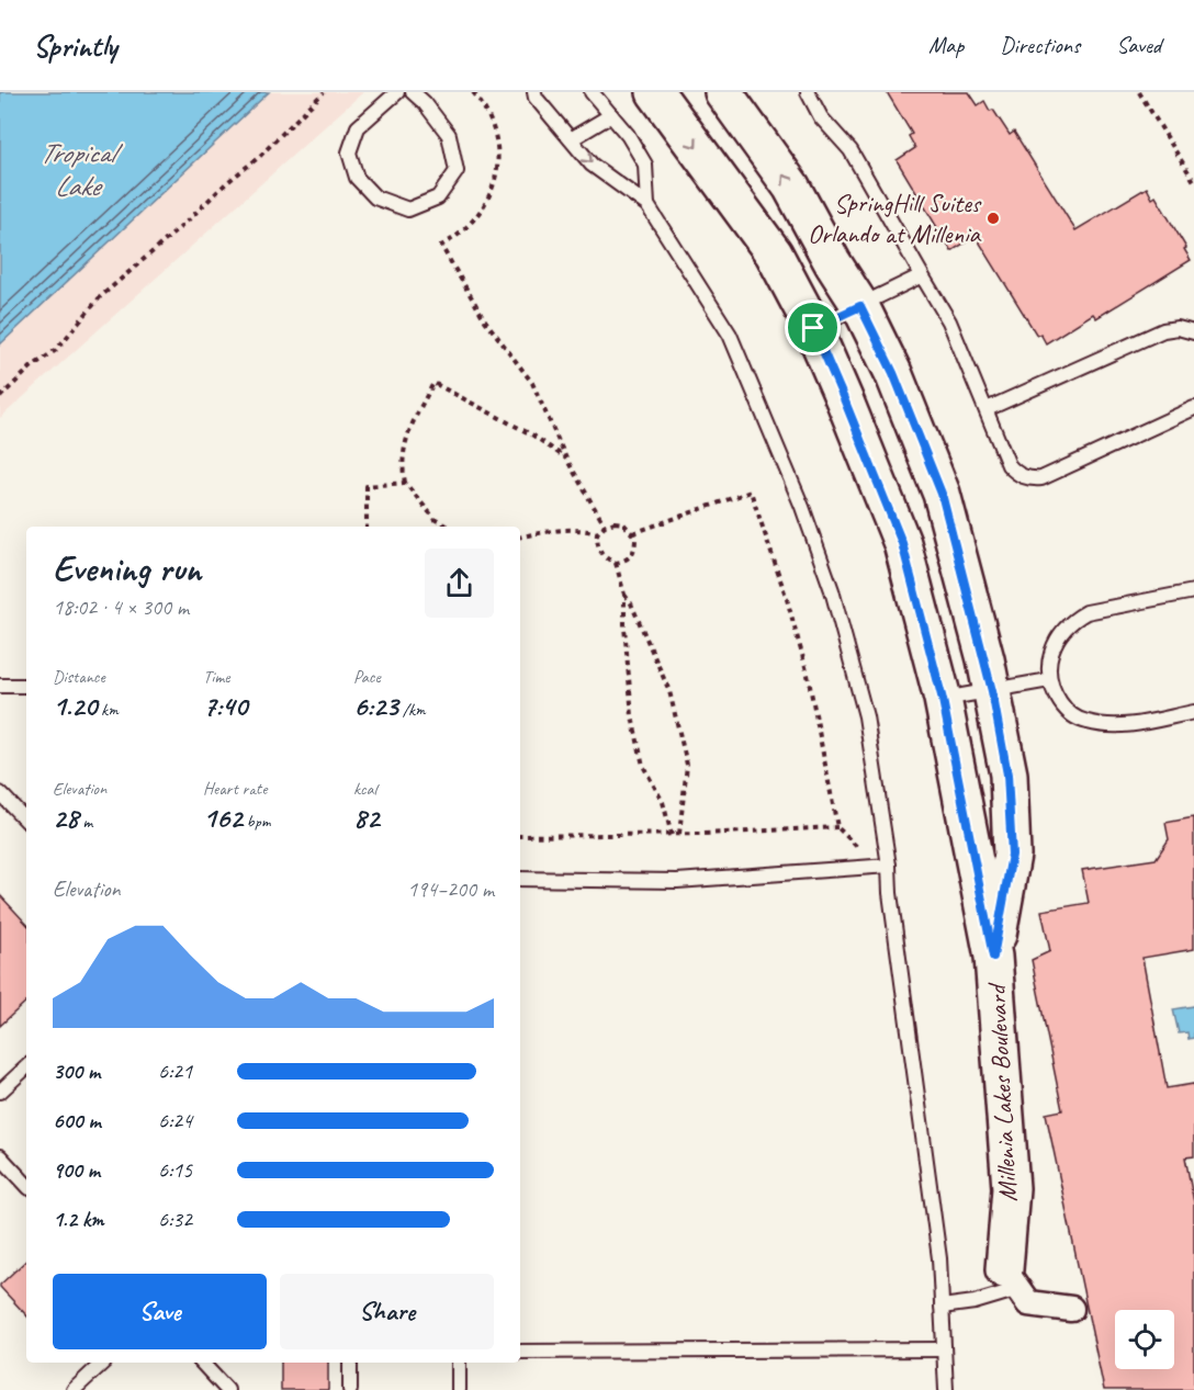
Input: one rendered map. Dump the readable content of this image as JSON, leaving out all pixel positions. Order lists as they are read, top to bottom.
{
  "streets": {
    "street": ["Millenia Lakes Boulevard"]
  },
  "water": ["Tropical Lake"],
  "places": ["SpringHill Suites Orlando at Millenia"],
  "page": {
    "header": "Sprintly",
    "nav": ["Map", "Directions", "Saved"],
    "heading": ["Evening run", "18:02 · 4 × 300 m"],
    "stats": [
      ["Distance", "1.20 km"],
      ["Time", "7:40"],
      ["Pace", "6:23 /km"],
      ["Elevation", "28 m"],
      ["Heart rate", "162 bpm"],
      ["kcal", "82"]
    ],
    "chart": ["Elevation", "194–200 m"],
    "list": [
      {
        "name": "300 m",
        "note": "6:21"
      },
      {
        "name": "600 m",
        "note": "6:24"
      },
      {
        "name": "900 m",
        "note": "6:15"
      },
      {
        "name": "1.2 km",
        "note": "6:32"
      }
    ],
    "buttons": ["Save", "Share"]
  }
}
